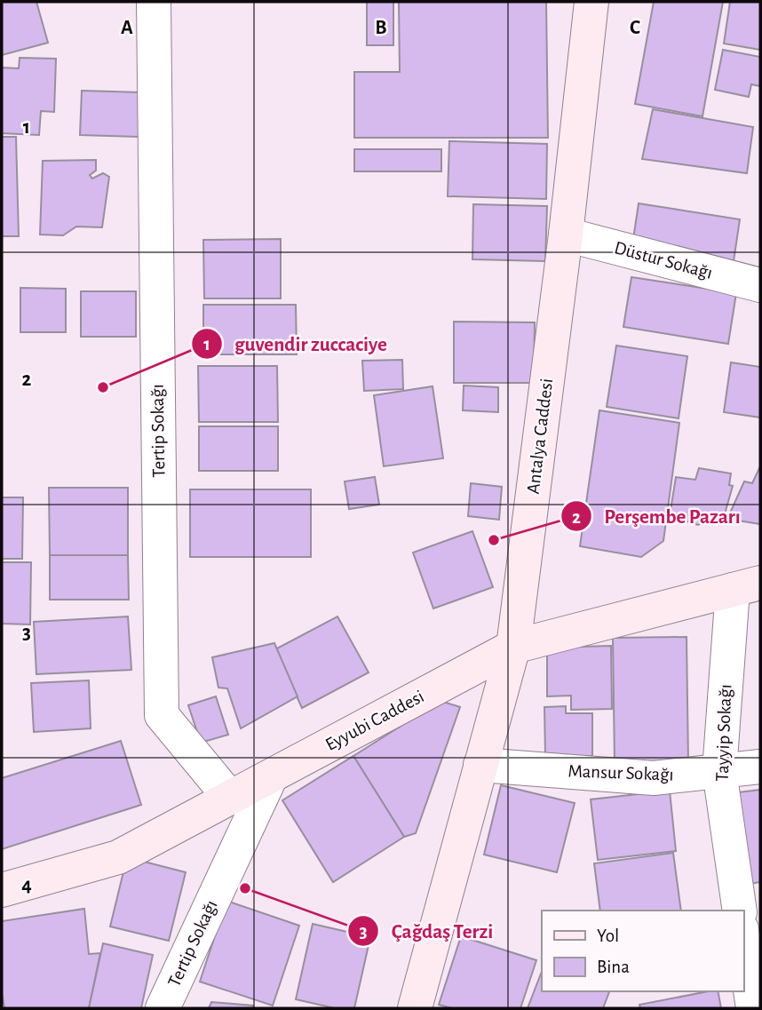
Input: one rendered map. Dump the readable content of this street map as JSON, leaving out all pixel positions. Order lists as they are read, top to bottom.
{
  "streets": {
    "street": [
      "Düstur Sokağı",
      "Tertip Sokağı",
      "Antalya Caddesi",
      "Eyyubi Caddesi",
      "Tayyip Sokağı",
      "Mansur Sokağı"
    ]
  },
  "crossings": [
    ["Düstur Sokağı", "Antalya Caddesi"],
    ["Tertip Sokağı", "Eyyubi Caddesi"],
    ["Antalya Caddesi", "Eyyubi Caddesi"],
    ["Antalya Caddesi", "Mansur Sokağı"],
    ["Eyyubi Caddesi", "Tayyip Sokağı"],
    ["Tayyip Sokağı", "Mansur Sokağı"]
  ],
  "places": ["guvendir zuccaciye", "Perşembe Pazarı", "Çağdaş Terzi"],
  "legend": ["Yol", "Bina"],
  "grid": {
    "columns": ["A", "B", "C"],
    "rows": [
      "1",
      "2",
      "3",
      "4"
    ]
  }
}
